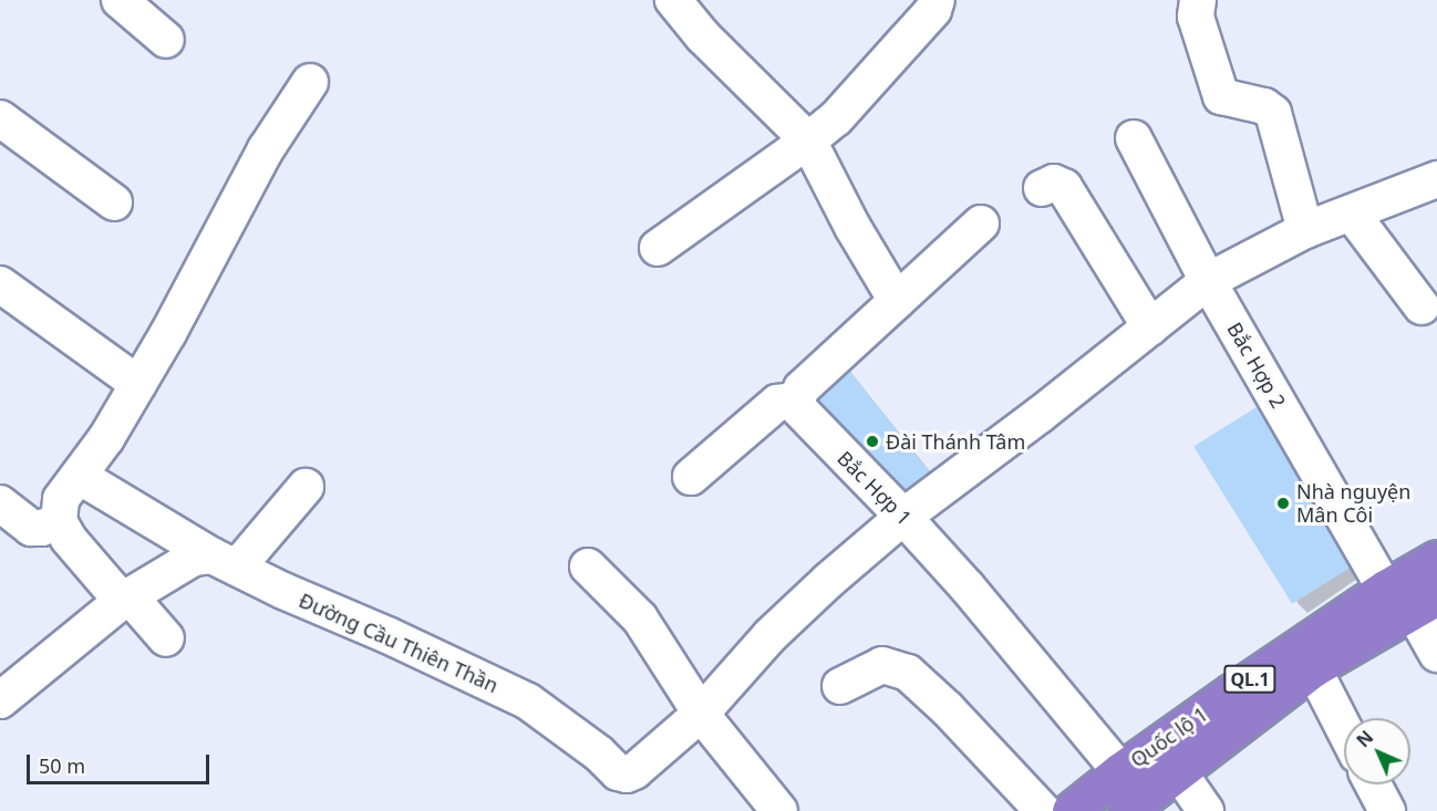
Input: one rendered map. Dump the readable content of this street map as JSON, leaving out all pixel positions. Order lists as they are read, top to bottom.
{
  "streets": {
    "highway": ["QL.1", "Quốc lộ 1"],
    "street": ["Bắc Hợp 2", "Bắc Hợp 1", "Đường Cầu Thiên Thần"]
  },
  "crossings": [
    ["Bắc Hợp 2", "Đường Cầu Thiên Thần"],
    ["Bắc Hợp 2", "Quốc lộ 1"],
    ["Bắc Hợp 1", "Đường Cầu Thiên Thần"],
    ["Bắc Hợp 1", "Quốc lộ 1"]
  ],
  "places": ["Đài Thánh Tâm", "Nhà nguyện Mân Côi"],
  "scale_bar": "50 m",
  "north": "top left"
}
